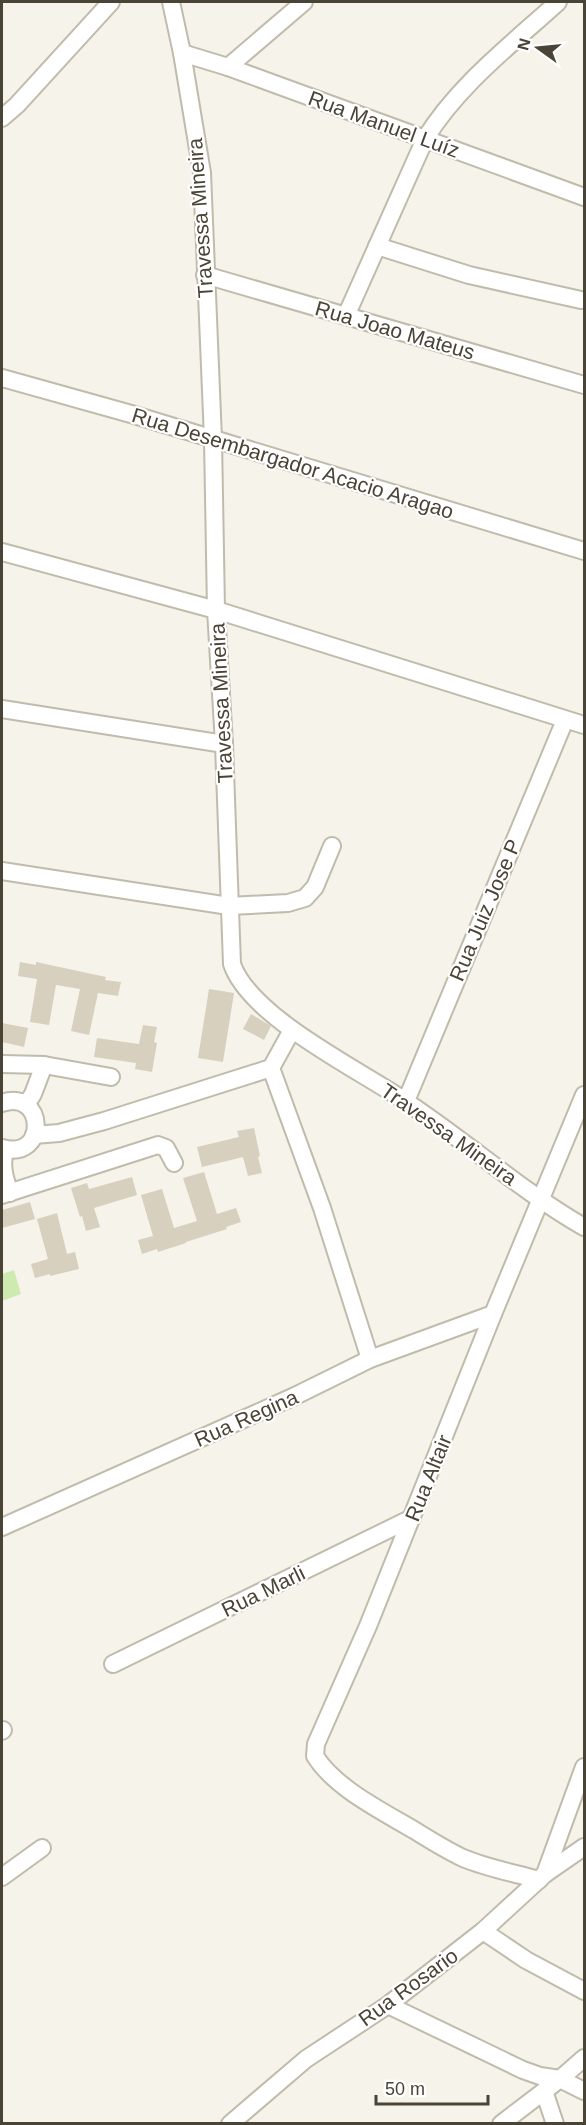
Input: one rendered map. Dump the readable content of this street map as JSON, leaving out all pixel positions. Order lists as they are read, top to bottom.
{
  "streets": {
    "street": [
      "Rua Manuel Luíz",
      "Travessa Mineira",
      "Rua Joao Mateus",
      "Rua Desembargador Acacio Aragao",
      "Rua Juiz Jose P",
      "Rua Regina",
      "Rua Altair",
      "Rua Marli",
      "Rua Rosario"
    ]
  },
  "crossings": [
    ["Rua Manuel Luíz", "Travessa Mineira"],
    ["Travessa Mineira", "Rua Joao Mateus"],
    ["Travessa Mineira", "Rua Desembargador Acacio Aragao"],
    ["Travessa Mineira", "Rua Juiz Jose P"],
    ["Travessa Mineira", "Rua Altair"],
    ["Rua Regina", "Rua Altair"],
    ["Rua Altair", "Rua Marli"],
    ["Rua Altair", "Rua Rosario"]
  ],
  "scale_bar": "50 m",
  "north": "left"
}
